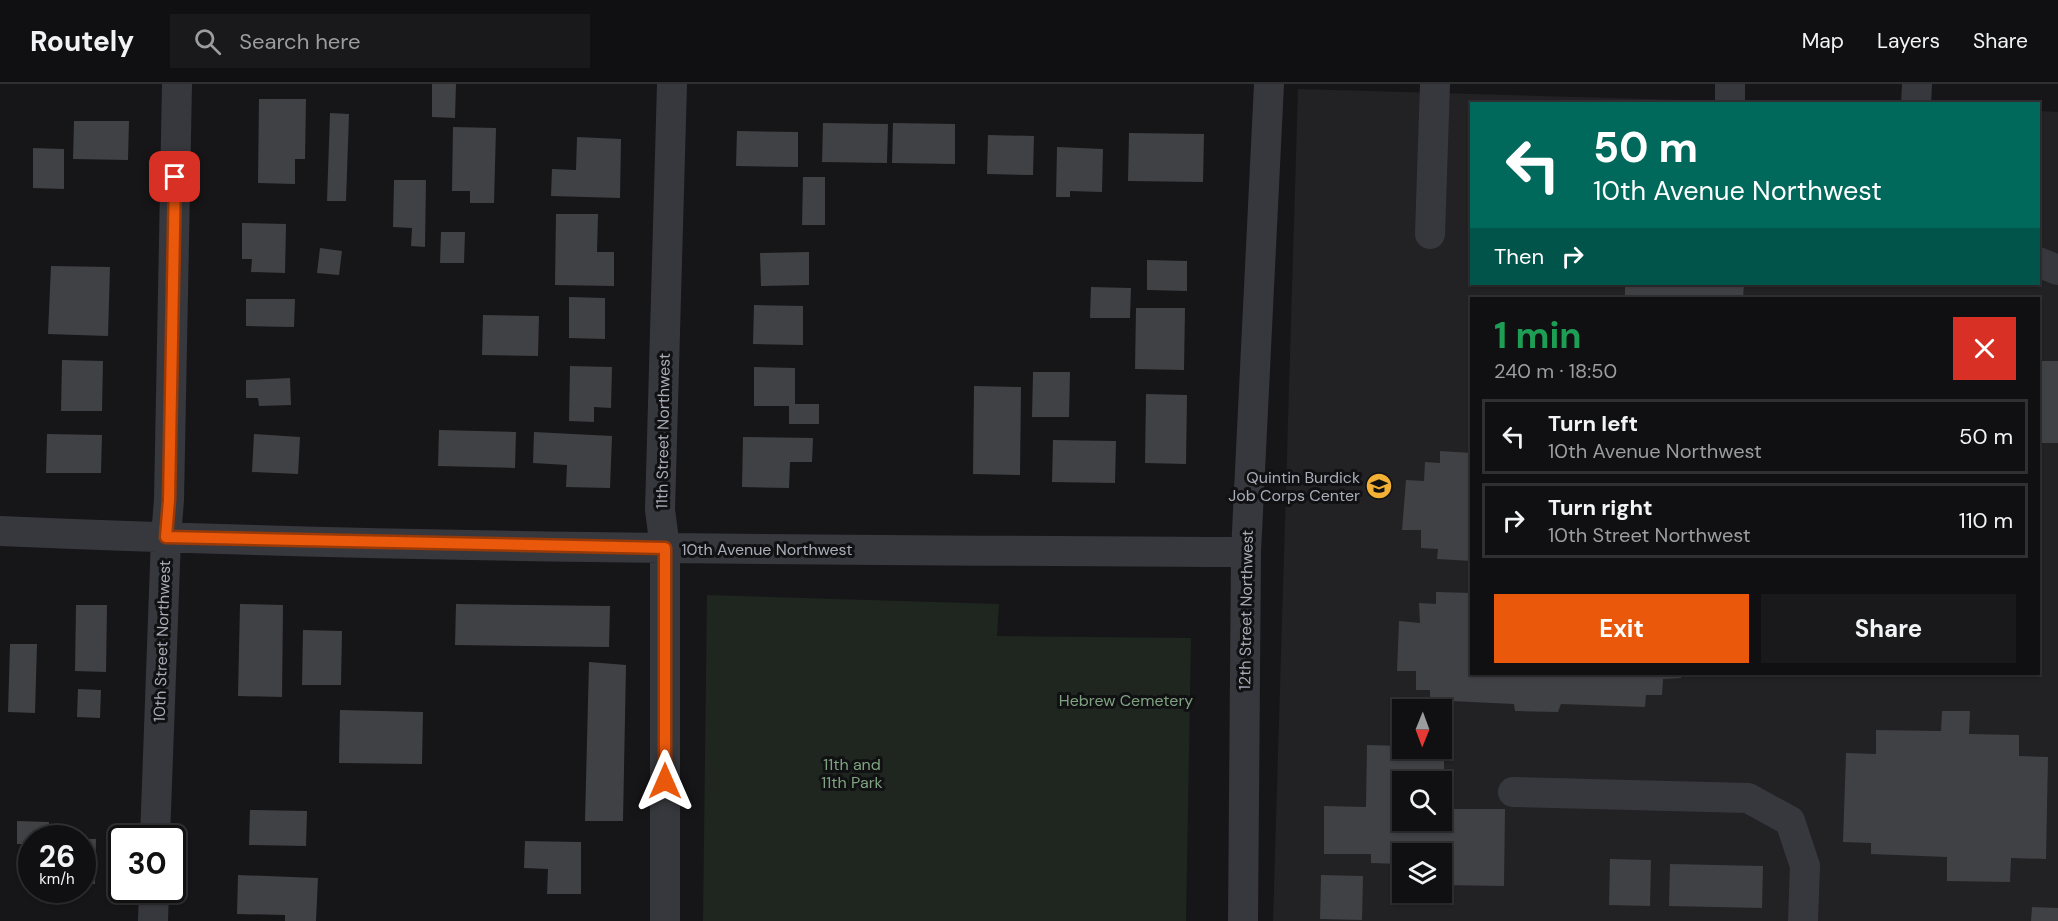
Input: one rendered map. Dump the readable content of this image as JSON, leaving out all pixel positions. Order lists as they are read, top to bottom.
{
  "streets": {
    "street": [
      "11th Street Northwest",
      "10th Avenue Northwest",
      "12th Street Northwest",
      "10th Street Northwest"
    ]
  },
  "crossings": [
    ["11th Street Northwest", "10th Avenue Northwest"],
    ["10th Avenue Northwest", "12th Street Northwest"],
    ["10th Avenue Northwest", "10th Street Northwest"]
  ],
  "parks": ["Hebrew Cemetery", "11th and 11th Park"],
  "places": {
    "school or university": ["Quintin Burdick Job Corps Center"]
  },
  "north": "bottom",
  "page": {
    "header": "Routely",
    "search": "Search here",
    "nav": ["Map", "Layers", "Share"],
    "turn": ["50 m", "10th Avenue Northwest"],
    "then": "Then",
    "heading": ["1 min", "240 m · 18:50"],
    "list": [
      {
        "name": "Turn left",
        "note": "10th Avenue Northwest",
        "value": "50 m"
      },
      {
        "name": "Turn right",
        "note": "10th Street Northwest",
        "value": "110 m"
      }
    ],
    "buttons": ["Exit", "Share"],
    "speed": "26 km/h",
    "limit": "30"
  }
}
